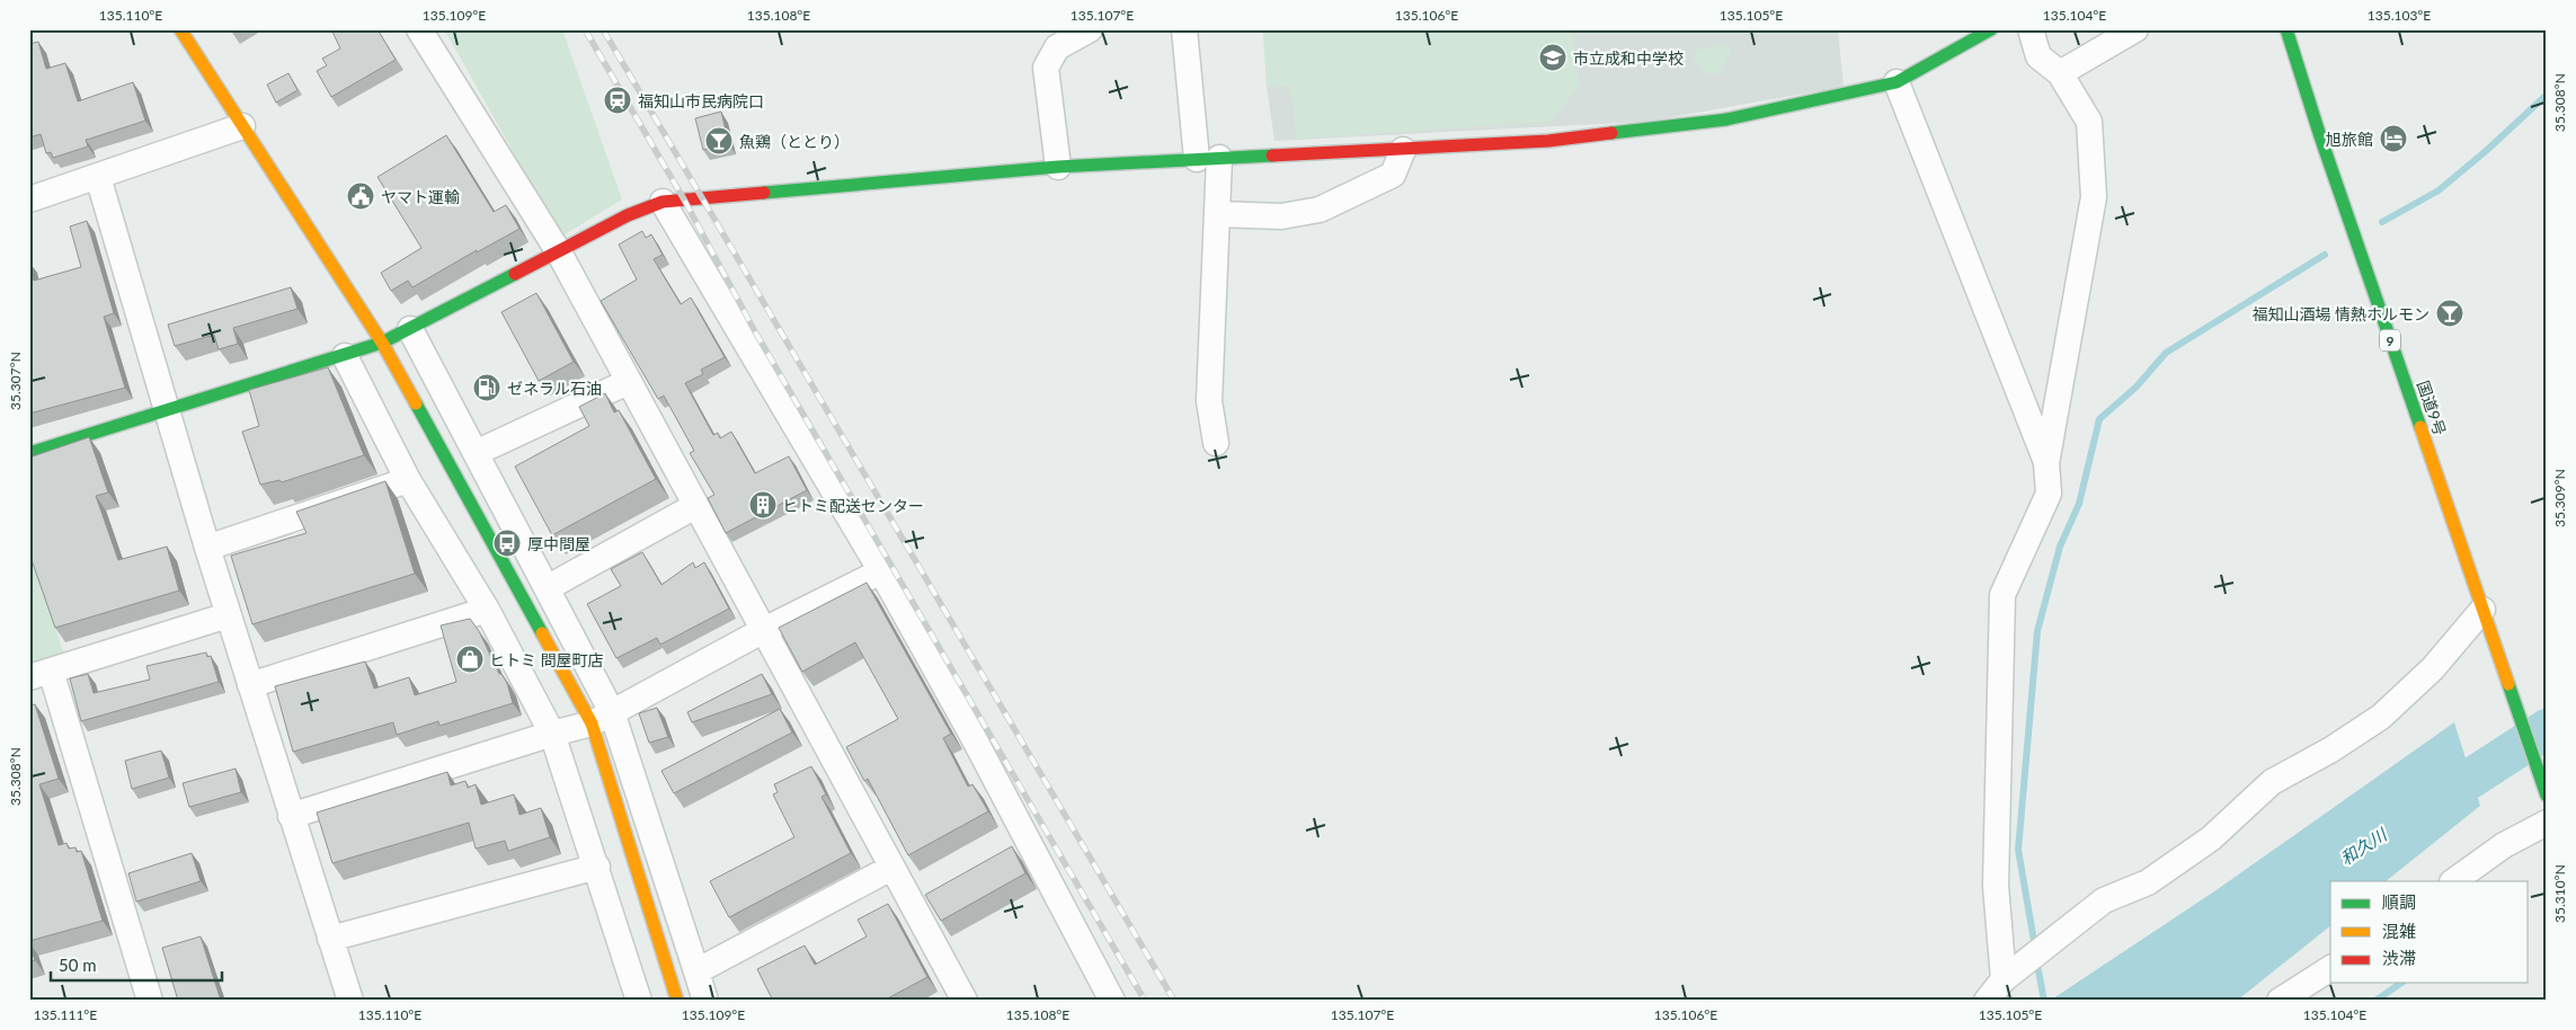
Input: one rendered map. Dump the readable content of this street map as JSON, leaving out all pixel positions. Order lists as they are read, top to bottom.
{
  "streets": {
    "main road": ["9", "国道9号"]
  },
  "water": ["和久川"],
  "places": {
    "school or university": ["市立成和中学校"],
    "station": ["福知山市民病院口"],
    "hotel": ["旭旅館"],
    "bar": ["魚鶏（ととり）", "福知山酒場 情熱ホルモン"],
    "public building": ["ヤマト運輸"],
    "fuel station": ["ゼネラル石油"],
    "building": ["ヒトミ配送センター"],
    "bus stop": ["厚中問屋"],
    "shop": ["ヒトミ 問屋町店"]
  },
  "legend": ["順調", "混雑", "渋滞"],
  "scale_bar": "50 m",
  "coordinates": [
    "135.110°E",
    "135.109°E",
    "135.108°E",
    "135.107°E",
    "135.106°E",
    "135.105°E",
    "135.104°E",
    "135.103°E",
    "35.308°N",
    "35.307°N",
    "35.309°N",
    "35.310°N",
    "135.111°E"
  ]
}
